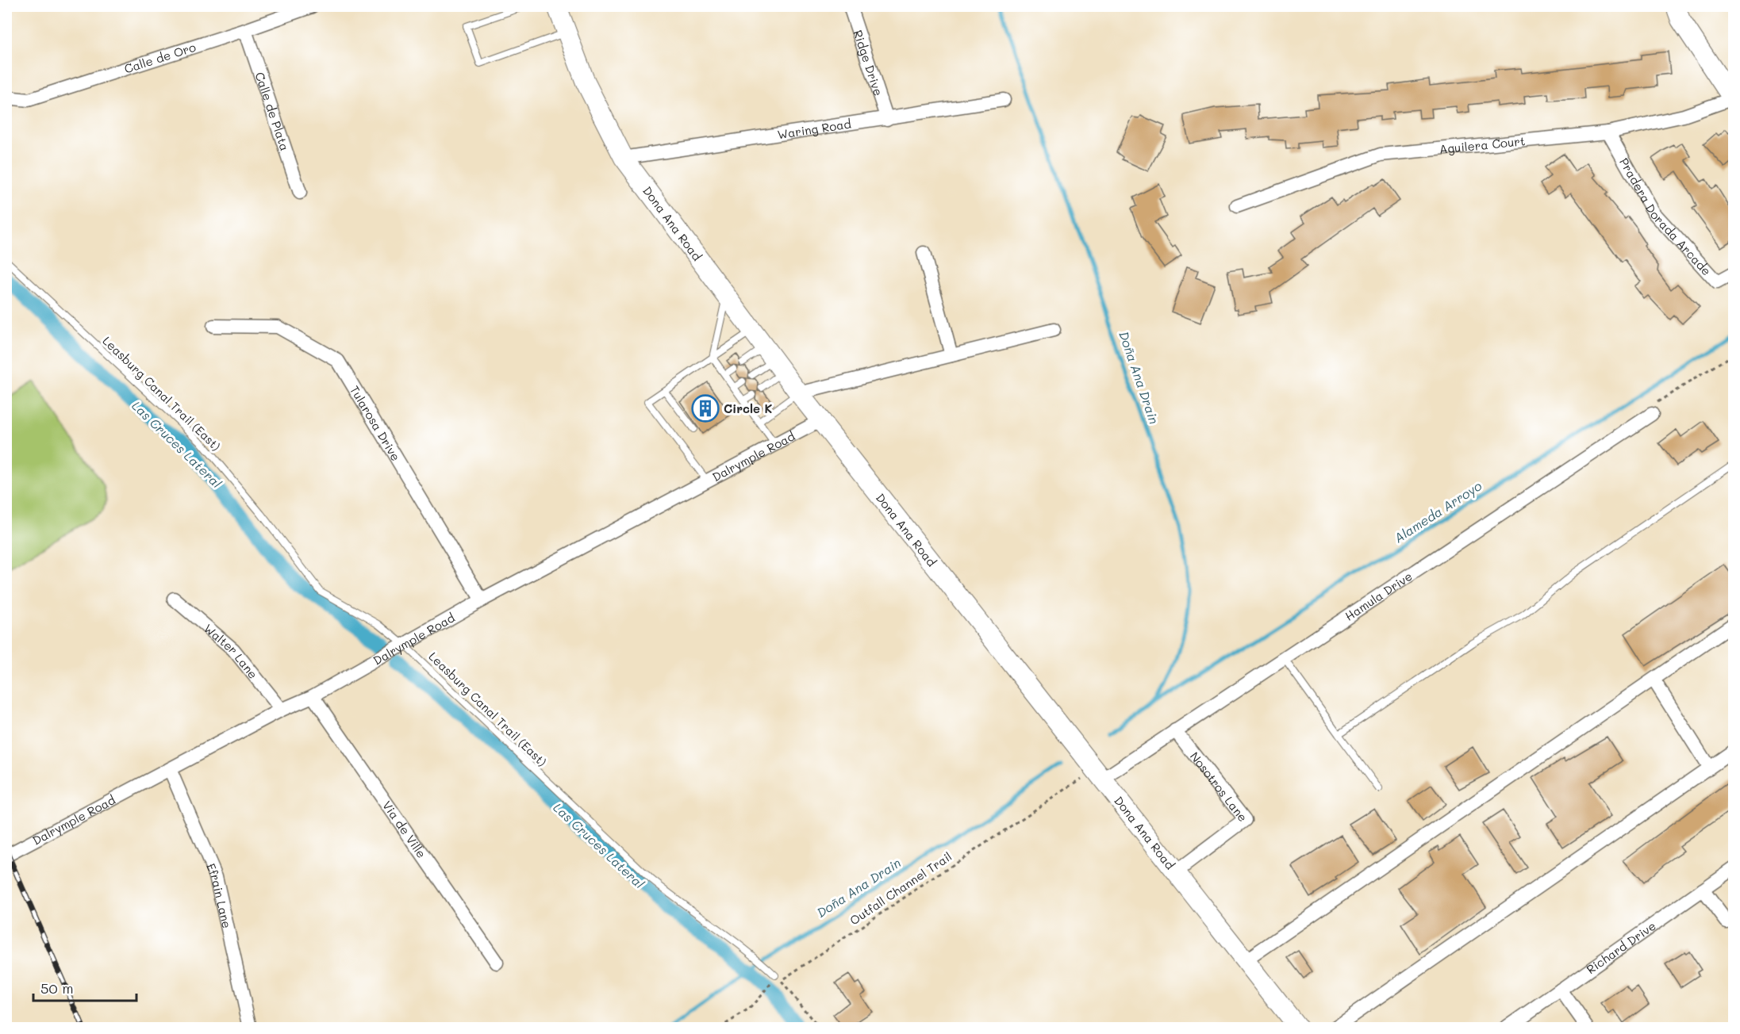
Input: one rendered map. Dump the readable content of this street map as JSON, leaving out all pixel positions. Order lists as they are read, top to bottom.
{
  "streets": {
    "street": [
      "Calle de Oro",
      "Ridge Drive",
      "Calle de Plata",
      "Waring Road",
      "Aguilera Court",
      "Pradera Dorada Arcade",
      "Dona Ana Road",
      "Tularosa Drive",
      "Dalrymple Road",
      "Hamula Drive",
      "Walter Lane",
      "Nosotros Lane",
      "Via de Ville",
      "Efrain Lane",
      "Richard Drive"
    ],
    "lane": ["Leasburg Canal Trail (East)"],
    "path": ["Outfall Channel Trail"]
  },
  "crossings": [
    ["Calle de Oro", "Calle de Plata"],
    ["Ridge Drive", "Waring Road"],
    ["Waring Road", "Dona Ana Road"],
    ["Aguilera Court", "Pradera Dorada Arcade"],
    ["Dona Ana Road", "Dalrymple Road"],
    ["Dona Ana Road", "Hamula Drive"],
    ["Dona Ana Road", "Nosotros Lane"],
    ["Dona Ana Road", "Outfall Channel Trail"],
    ["Leasburg Canal Trail (East)", "Dalrymple Road"],
    ["Leasburg Canal Trail (East)", "Outfall Channel Trail"],
    ["Tularosa Drive", "Dalrymple Road"],
    ["Dalrymple Road", "Walter Lane"],
    ["Dalrymple Road", "Via de Ville"],
    ["Dalrymple Road", "Efrain Lane"],
    ["Hamula Drive", "Nosotros Lane"],
    ["Hamula Drive", "Outfall Channel Trail"]
  ],
  "water": ["Doña Ana Drain", "Las Cruces Lateral", "Alameda Arroyo"],
  "places": {
    "building": ["Circle K"]
  },
  "scale_bar": "50 m"
}
